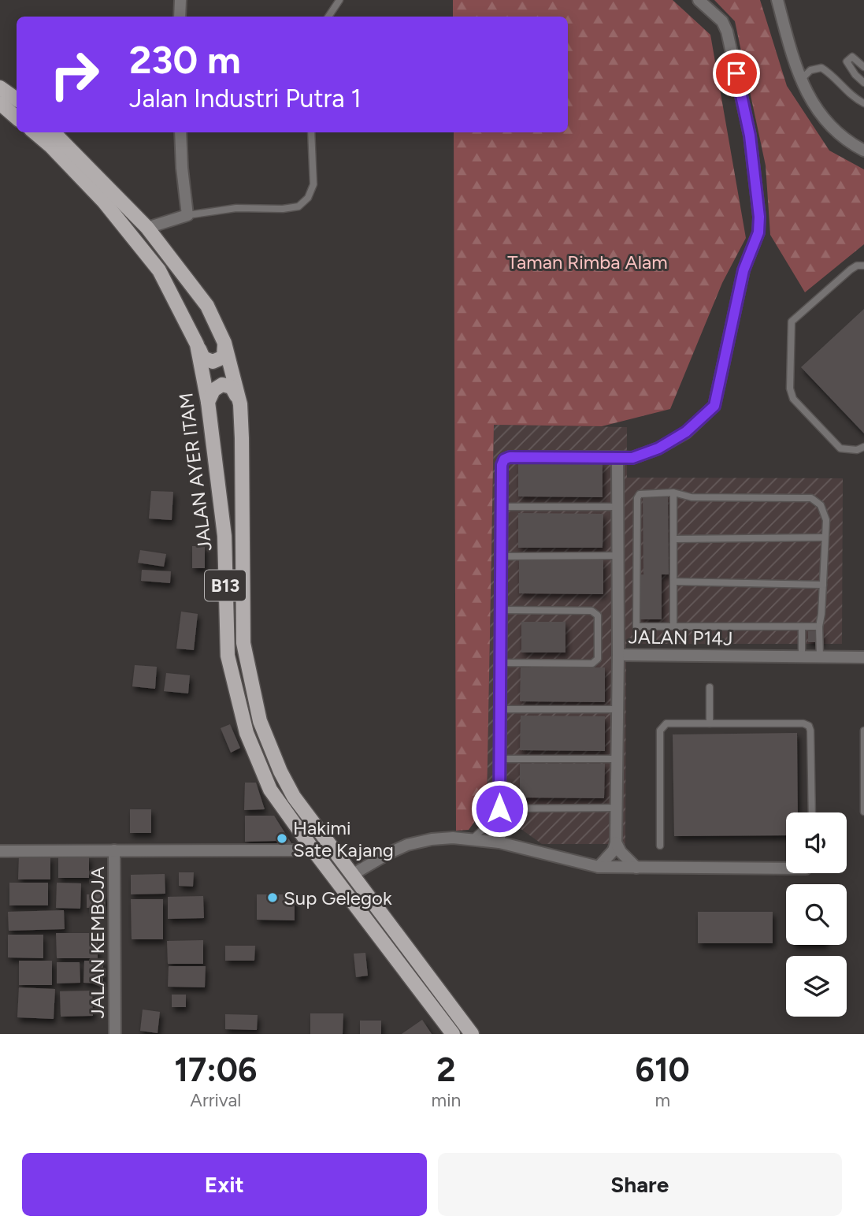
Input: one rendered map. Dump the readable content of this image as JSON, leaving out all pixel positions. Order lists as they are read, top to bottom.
{
  "streets": {
    "main road": ["JALAN AYER ITAM", "B13"],
    "street": ["JALAN P14J", "JALAN KEMBOJA"]
  },
  "crossings": [
    ["JALAN AYER ITAM", "JALAN KEMBOJA"]
  ],
  "parks": ["Taman Rimba Alam"],
  "places": ["Hakimi Sate Kajang", "Sup Gelegok"],
  "page": {
    "turn": ["230 m", "Jalan Industri Putra 1"],
    "eta": [
      "17:06",
      "Arrival",
      "2",
      "min",
      "610",
      "m"
    ],
    "buttons": ["Exit", "Share"]
  }
}
